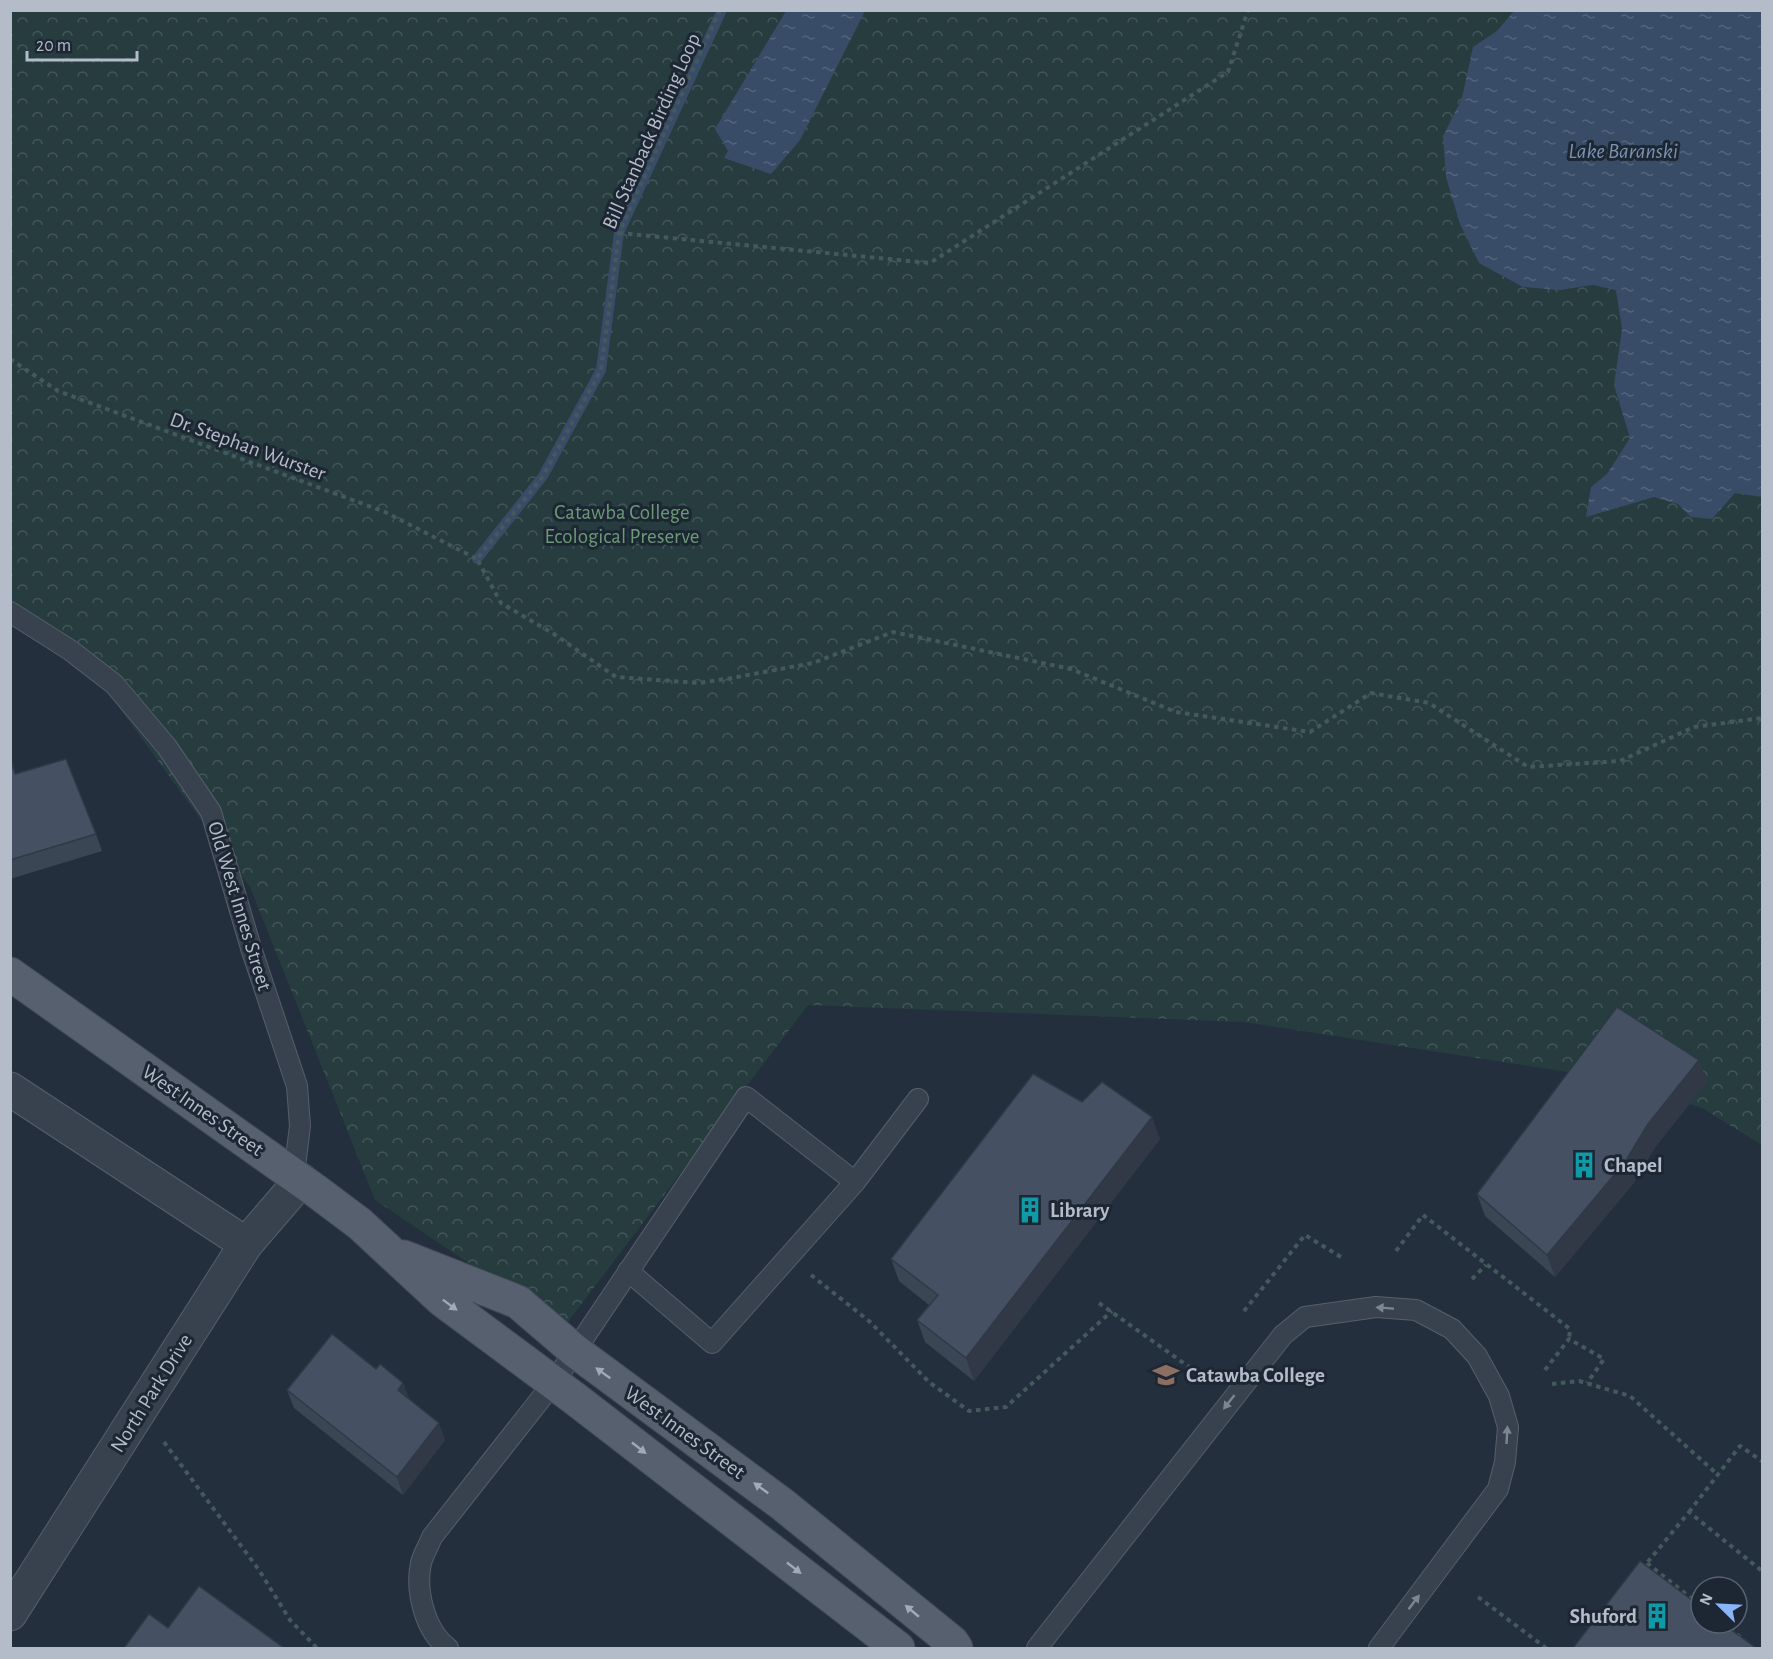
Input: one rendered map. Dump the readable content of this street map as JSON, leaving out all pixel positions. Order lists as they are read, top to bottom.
{
  "streets": {
    "main road": ["West Innes Street"],
    "street": ["North Park Drive"],
    "lane": ["Old West Innes Street"],
    "path": ["Bill Stanback Birding Loop", "Dr. Stephan Wurster"]
  },
  "crossings": [
    ["Bill Stanback Birding Loop", "Dr. Stephan Wurster"],
    ["Old West Innes Street", "West Innes Street"],
    ["Old West Innes Street", "North Park Drive"],
    ["West Innes Street", "North Park Drive"]
  ],
  "water": ["Lake Baranski"],
  "parks": ["Catawba College Ecological Preserve"],
  "places": {
    "building": ["Chapel", "Library", "Shuford"],
    "school or university": ["Catawba College"]
  },
  "scale_bar": "20 m",
  "north": "top left"
}
